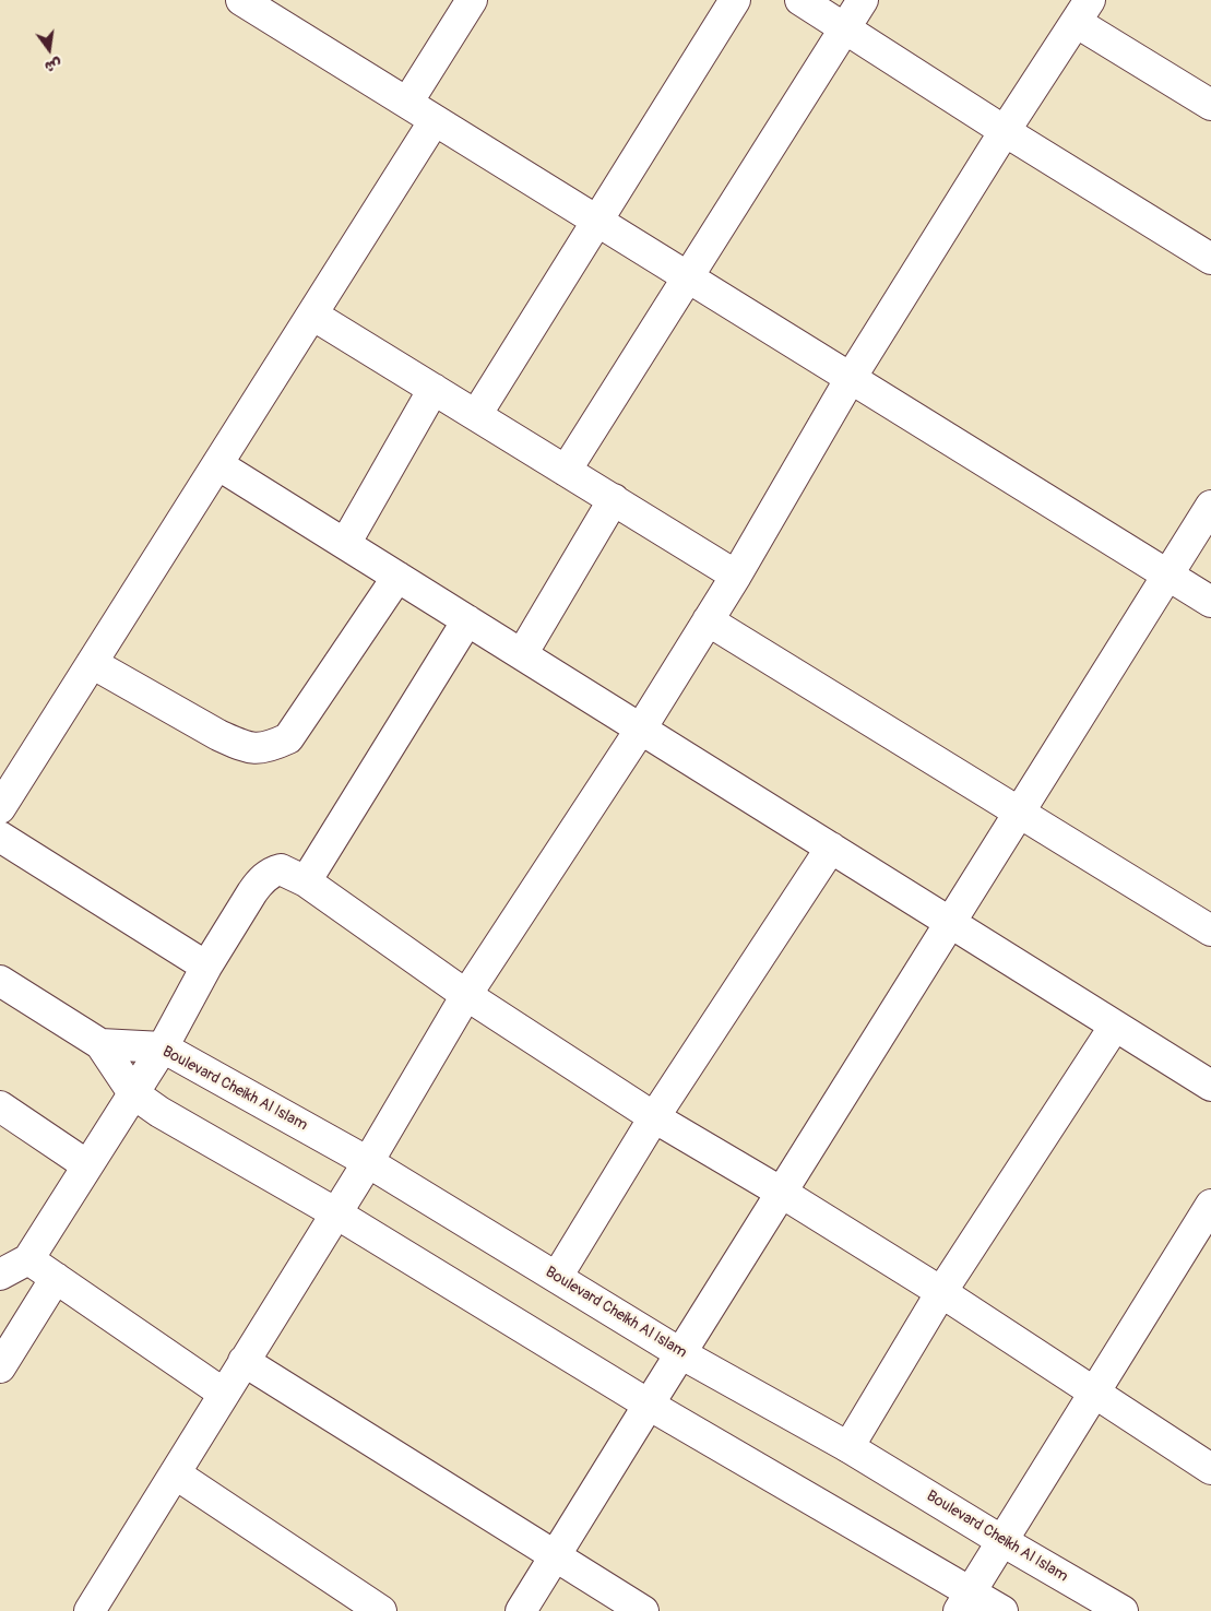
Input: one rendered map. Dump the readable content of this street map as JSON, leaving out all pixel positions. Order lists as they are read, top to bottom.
{
  "streets": {
    "street": ["Boulevard Cheikh Al Islam"]
  },
  "north": "bottom"
}
